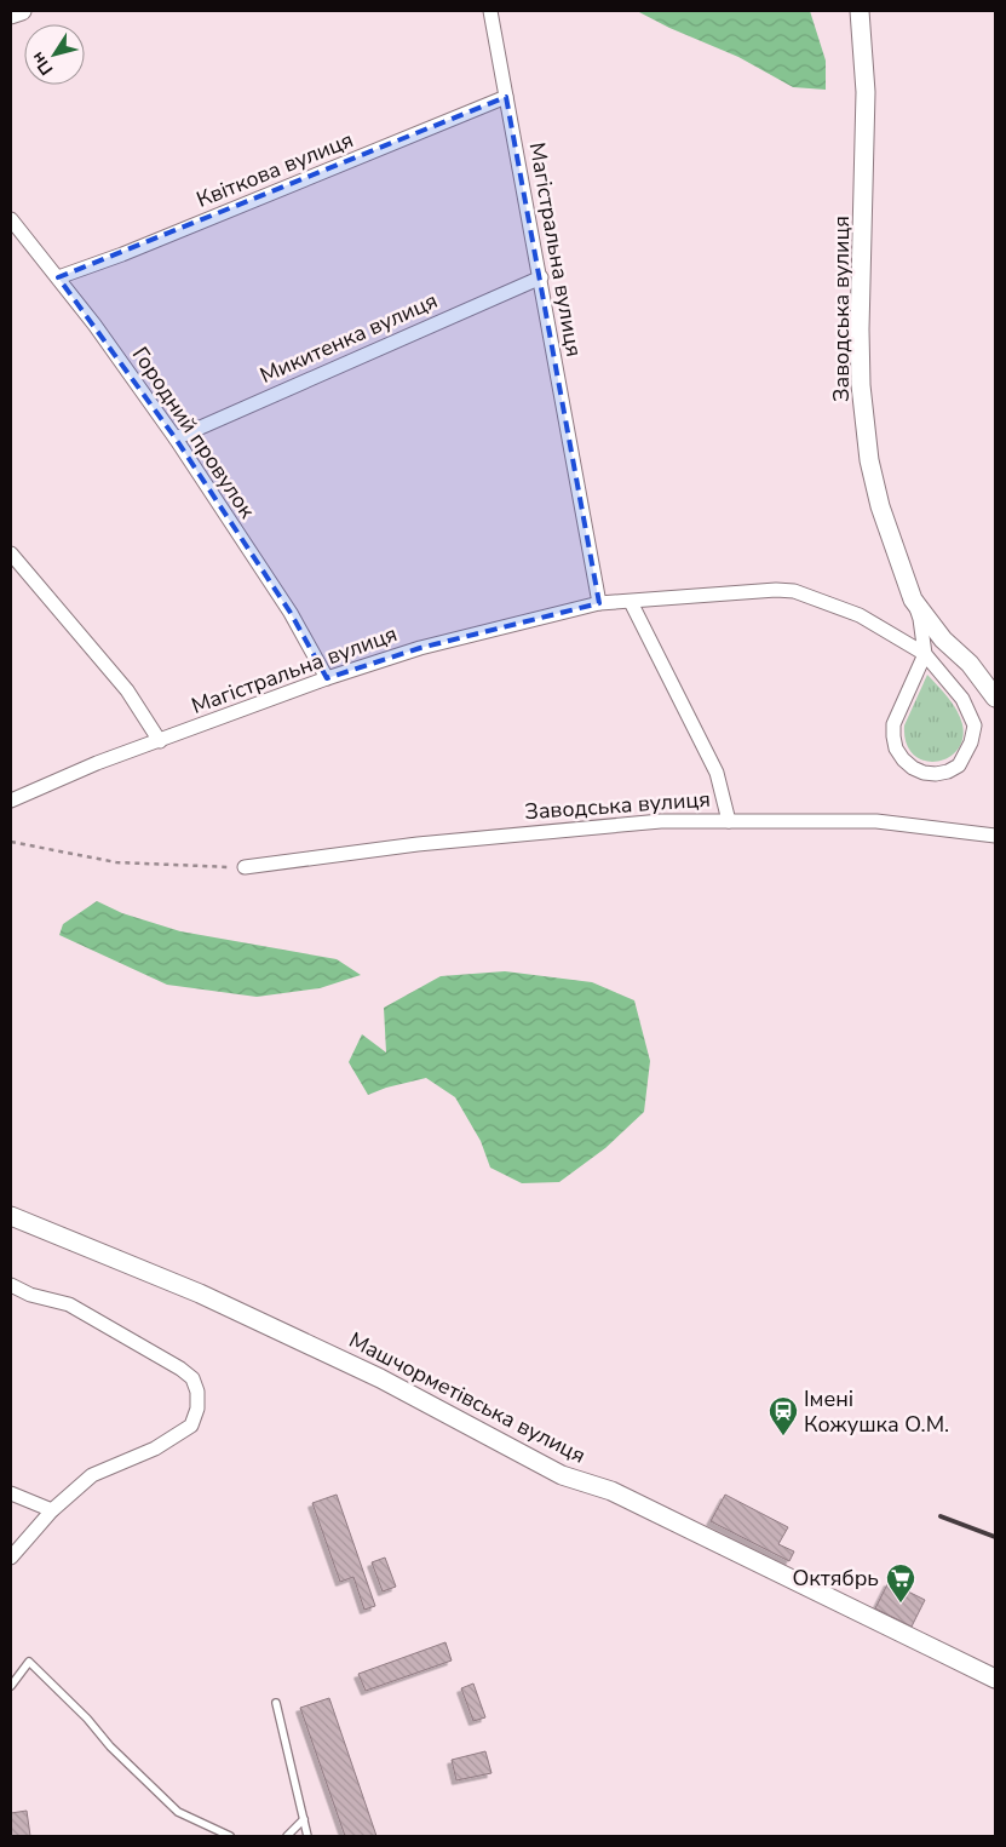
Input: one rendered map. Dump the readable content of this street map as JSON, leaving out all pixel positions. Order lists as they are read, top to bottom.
{
  "streets": {
    "street": [
      "Квіткова вулиця",
      "Магістральна вулиця",
      "Заводська вулиця",
      "Микитенка вулиця",
      "Городний провулок",
      "Машчорметівська вулиця"
    ]
  },
  "crossings": [
    ["Квіткова вулиця", "Магістральна вулиця"],
    ["Квіткова вулиця", "Городний провулок"],
    ["Магістральна вулиця", "Заводська вулиця"],
    ["Магістральна вулиця", "Микитенка вулиця"],
    ["Магістральна вулиця", "Городний провулок"],
    ["Микитенка вулиця", "Городний провулок"]
  ],
  "places": {
    "station": ["Імені Кожушка О.М."],
    "supermarket": ["Октябрь"]
  },
  "north": "bottom left"
}
